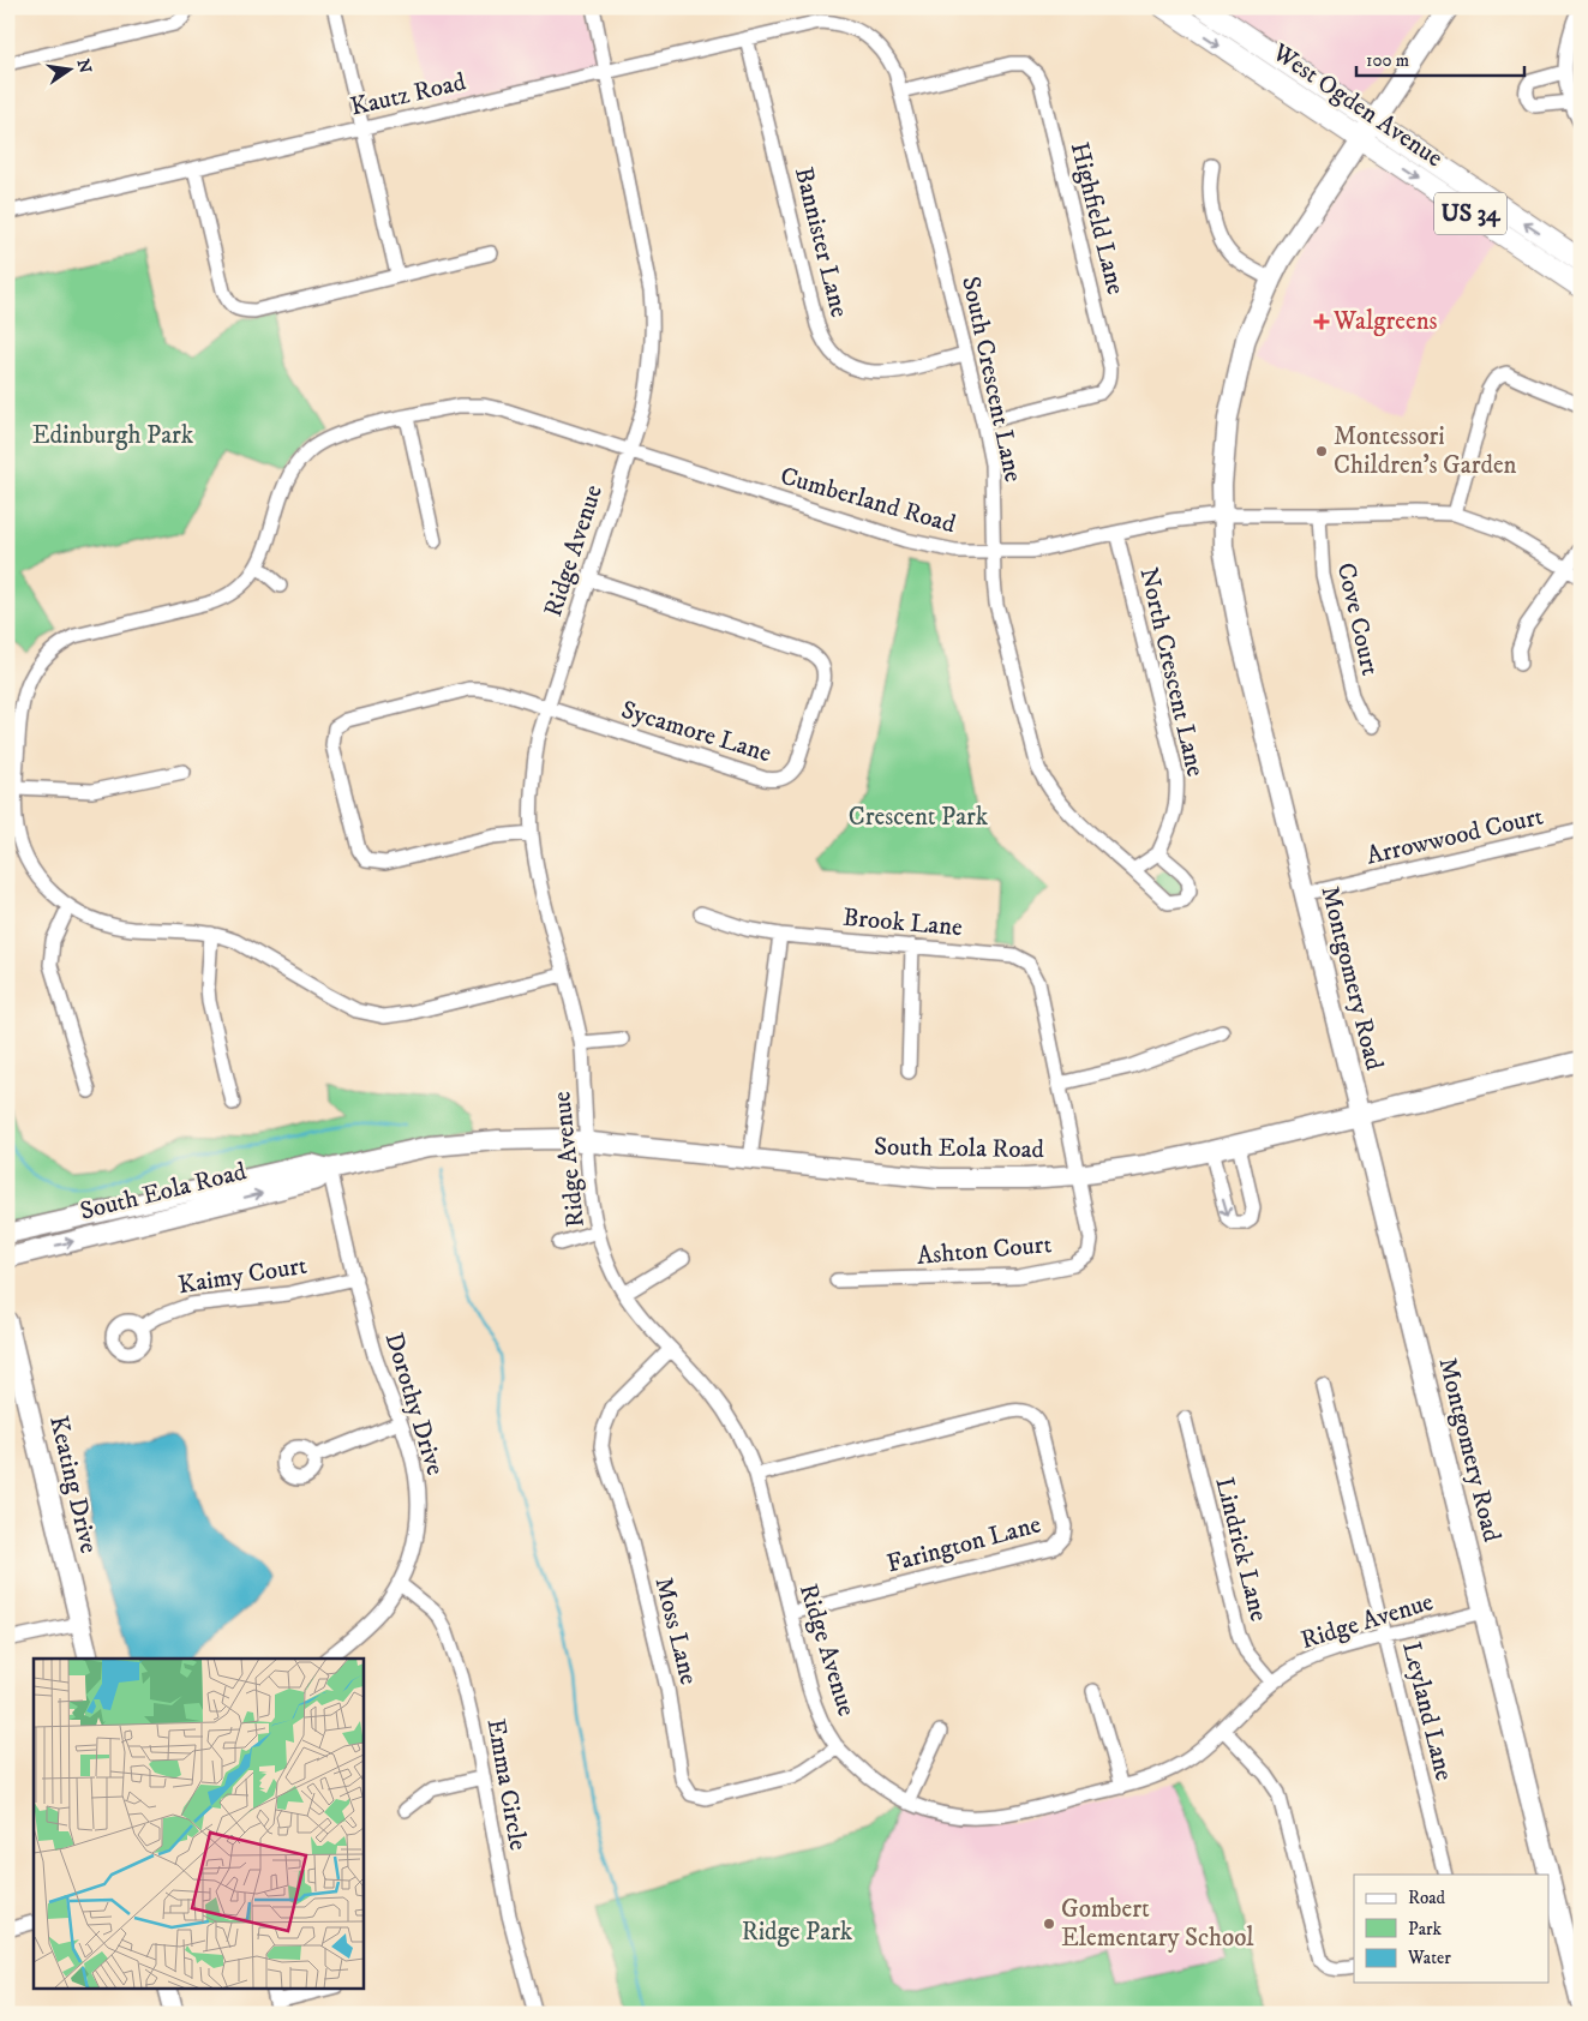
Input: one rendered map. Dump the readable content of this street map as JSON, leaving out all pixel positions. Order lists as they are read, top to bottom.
{
  "streets": {
    "main road": ["West Ogden Avenue", "US 34"],
    "street": [
      "Kautz Road",
      "Highfield Lane",
      "Bannister Lane",
      "South Crescent Lane",
      "Cumberland Road",
      "Ridge Avenue",
      "Cove Court",
      "North Crescent Lane",
      "Sycamore Lane",
      "Arrowwood Court",
      "Brook Lane",
      "Montgomery Road",
      "South Eola Road",
      "Ashton Court",
      "Kaimy Court",
      "Dorothy Drive",
      "Keating Drive",
      "Farington Lane",
      "Lindrick Lane",
      "Moss Lane",
      "Leyland Lane",
      "Emma Circle"
    ]
  },
  "crossings": [
    ["Kautz Road", "Bannister Lane"],
    ["Kautz Road", "South Crescent Lane"],
    ["Kautz Road", "Ridge Avenue"],
    ["West Ogden Avenue", "Montgomery Road"],
    ["Highfield Lane", "South Crescent Lane"],
    ["Bannister Lane", "South Crescent Lane"],
    ["South Crescent Lane", "Cumberland Road"],
    ["South Crescent Lane", "North Crescent Lane"],
    ["Cumberland Road", "Ridge Avenue"],
    ["Cumberland Road", "Cove Court"],
    ["Cumberland Road", "North Crescent Lane"],
    ["Cumberland Road", "Montgomery Road"],
    ["Ridge Avenue", "Sycamore Lane"],
    ["Ridge Avenue", "Montgomery Road"],
    ["Ridge Avenue", "South Eola Road"],
    ["Ridge Avenue", "Farington Lane"],
    ["Ridge Avenue", "Lindrick Lane"],
    ["Ridge Avenue", "Moss Lane"],
    ["Ridge Avenue", "Leyland Lane"],
    ["Arrowwood Court", "Montgomery Road"],
    ["Brook Lane", "South Eola Road"],
    ["Brook Lane", "Ashton Court"],
    ["Montgomery Road", "South Eola Road"],
    ["South Eola Road", "Ashton Court"],
    ["South Eola Road", "Dorothy Drive"],
    ["Kaimy Court", "Dorothy Drive"],
    ["Dorothy Drive", "Emma Circle"]
  ],
  "parks": ["Edinburgh Park", "Crescent Park", "Ridge Park"],
  "places": {
    "health": ["Walgreens"],
    "other": ["Montessori Children's Garden", "Gombert Elementary School"]
  },
  "legend": ["Road", "Park", "Water"],
  "scale_bar": "100 m",
  "north": "right"
}
